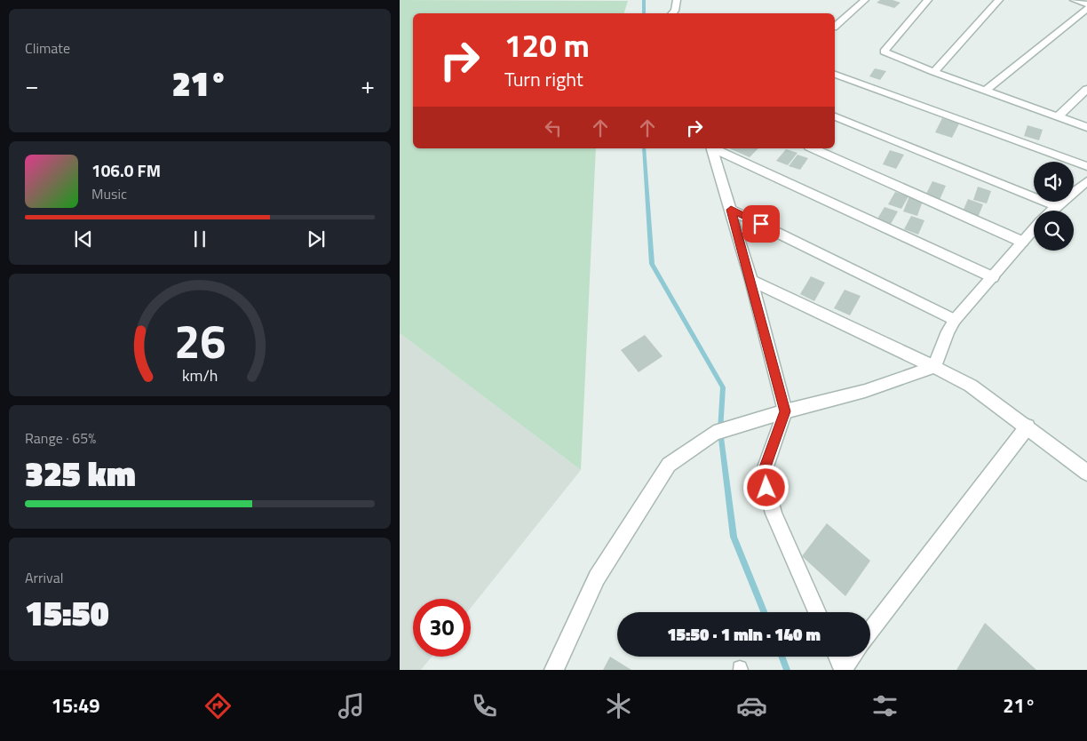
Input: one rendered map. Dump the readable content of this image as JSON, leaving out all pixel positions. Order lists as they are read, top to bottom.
{
  "page": {
    "tile": [
      "Climate",
      ["Range · 65%", "325 km"],
      ["Arrival", "15:50"]
    ],
    "turn": ["120 m", "Turn right"],
    "heat": ["−", "21°", "+"],
    "song": ["106.0 FM", "Music"],
    "limit": "30",
    "trip": "15:50 · 1 min · 140 m",
    "tabs": ["15:49", "21°"],
    "gauge": ["26", "km/h"]
  }
}
